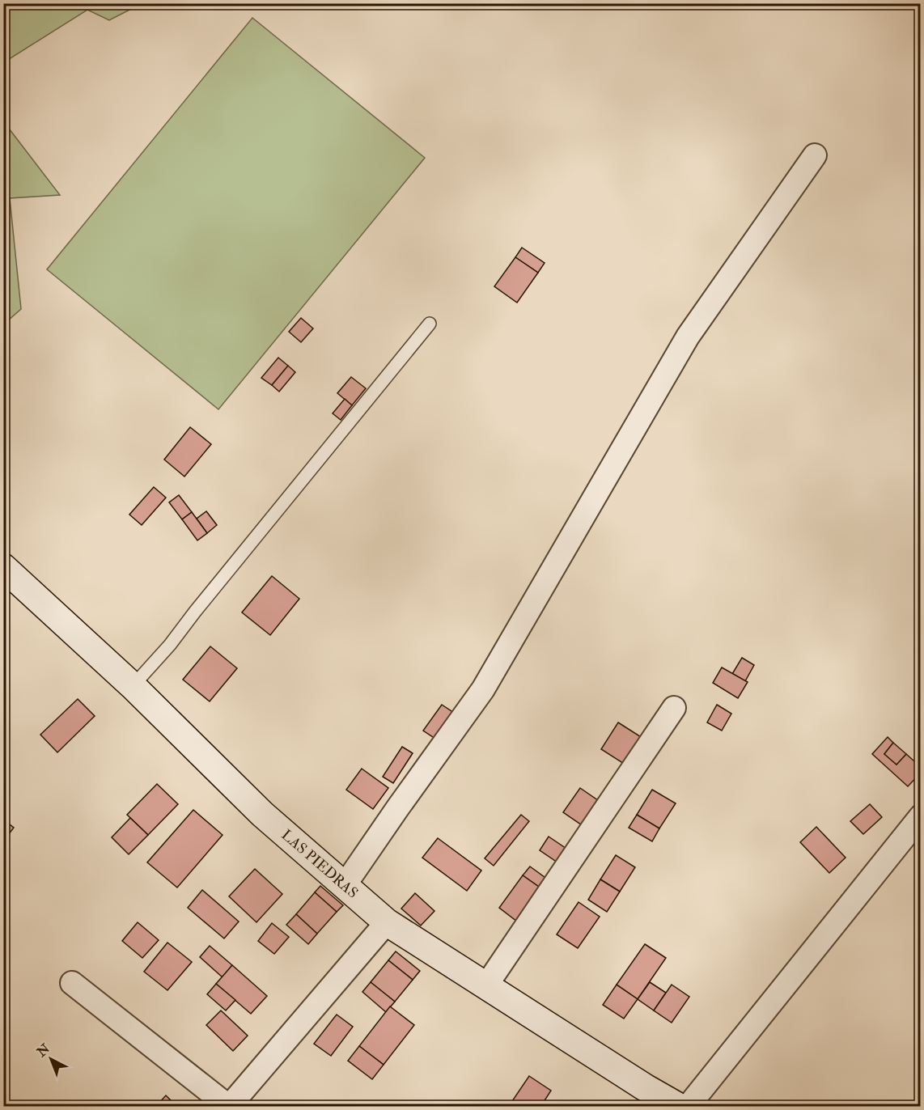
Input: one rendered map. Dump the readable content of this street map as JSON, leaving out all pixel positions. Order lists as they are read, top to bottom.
{
  "streets": {
    "street": ["LAS PIEDRAS"]
  },
  "north": "top left"
}
